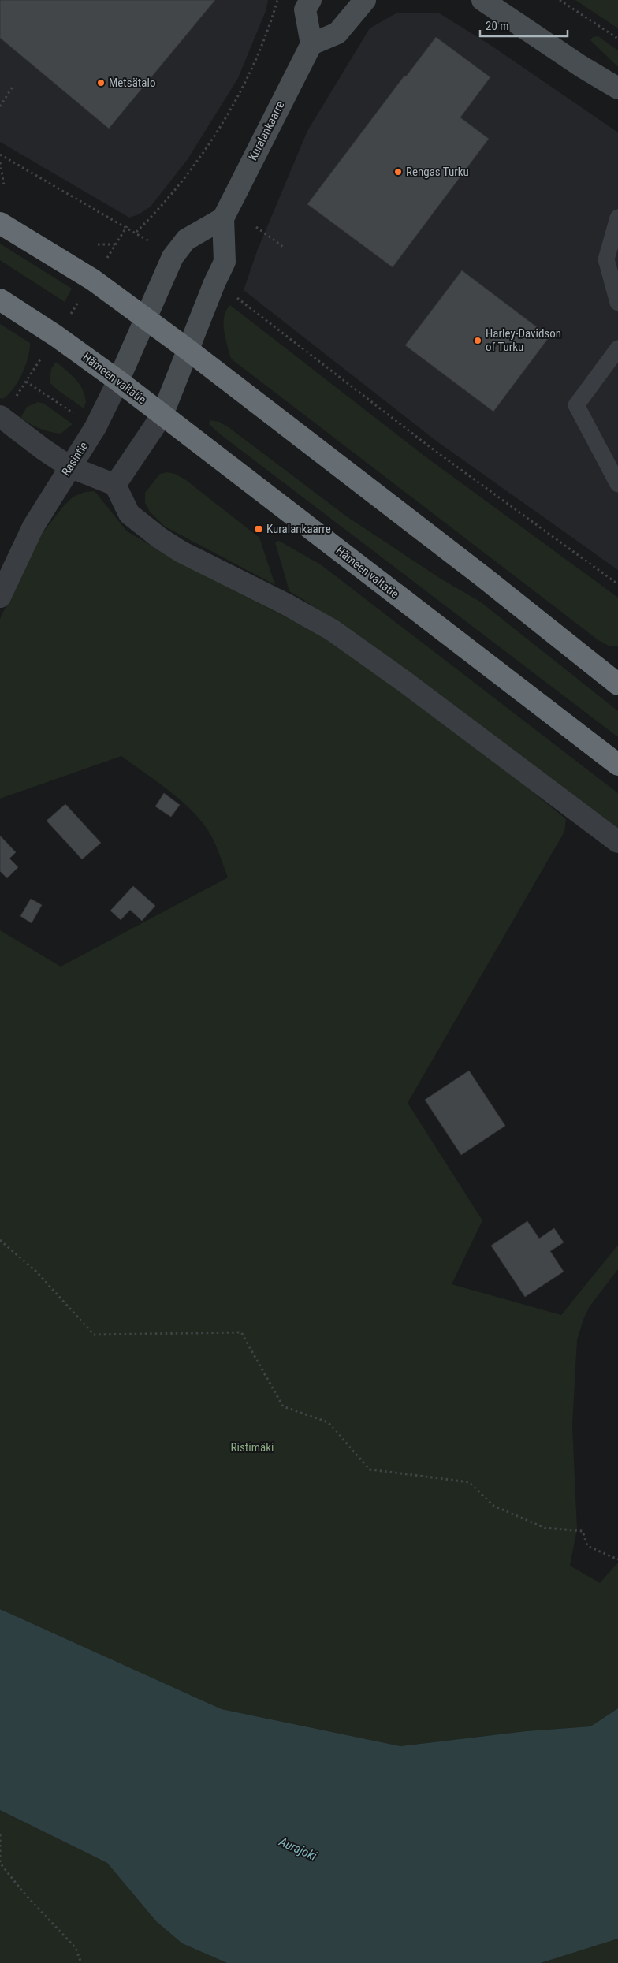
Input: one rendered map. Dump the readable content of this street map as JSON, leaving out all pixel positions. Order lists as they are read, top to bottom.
{
  "streets": {
    "highway": ["Hämeen valtatie"],
    "street": ["Kuralankaarre", "Rasintie"]
  },
  "crossings": [
    ["Kuralankaarre", "Hämeen valtatie"],
    ["Hämeen valtatie", "Rasintie"]
  ],
  "water": ["Aurajoki"],
  "parks": ["Ristimäki"],
  "places": {
    "other": ["Metsätalo", "Rengas Turku", "Harley-Davidson of Turku"],
    "transit": ["Kuralankaarre"]
  },
  "scale_bar": "20 m"
}
